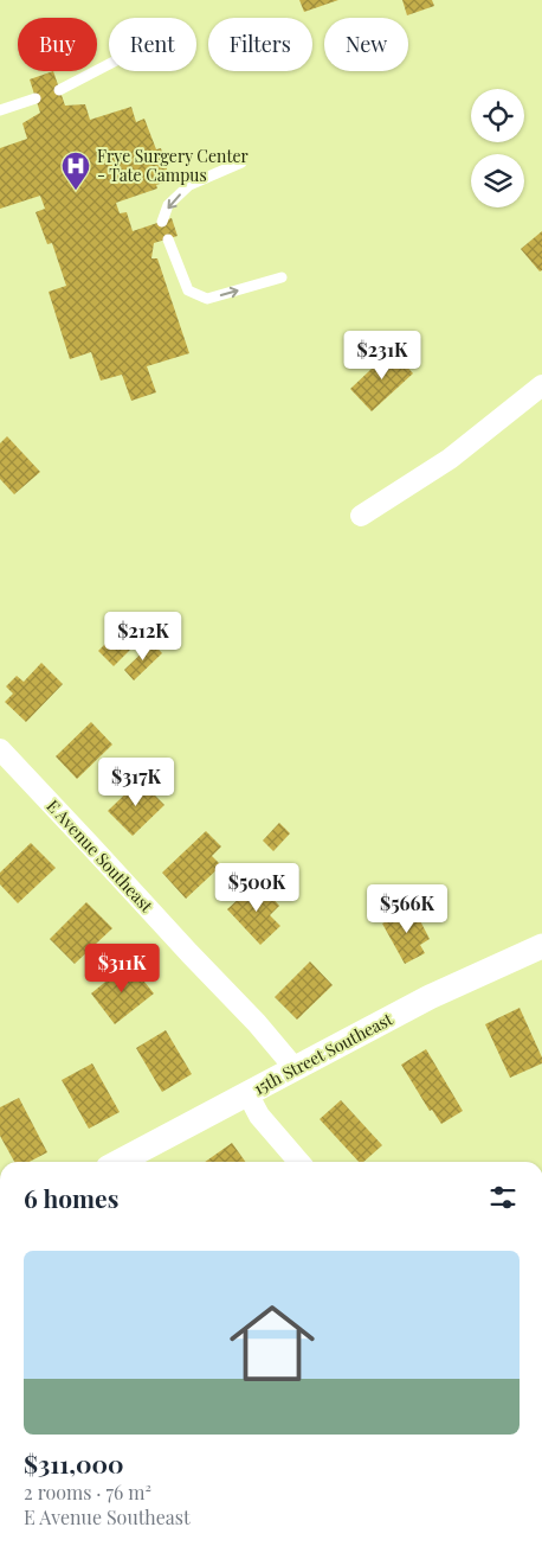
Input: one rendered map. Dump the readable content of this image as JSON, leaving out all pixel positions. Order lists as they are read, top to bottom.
{
  "streets": {
    "street": ["E Avenue Southeast", "15th Street Southeast"]
  },
  "crossings": [
    ["E Avenue Southeast", "15th Street Southeast"]
  ],
  "places": {
    "hospital": ["Frye Surgery Center - Tate Campus"]
  },
  "page": {
    "chip": [
      "Buy",
      "Rent",
      "Filters",
      "New"
    ],
    "price": [
      "$231K",
      "$212K",
      "$317K",
      "$500K",
      "$566K",
      "$311K"
    ],
    "heading": "6 homes",
    "list": [
      {
        "name": "$311,000",
        "note": "2 rooms · 76 m² · E Avenue Southeast"
      }
    ]
  }
}
